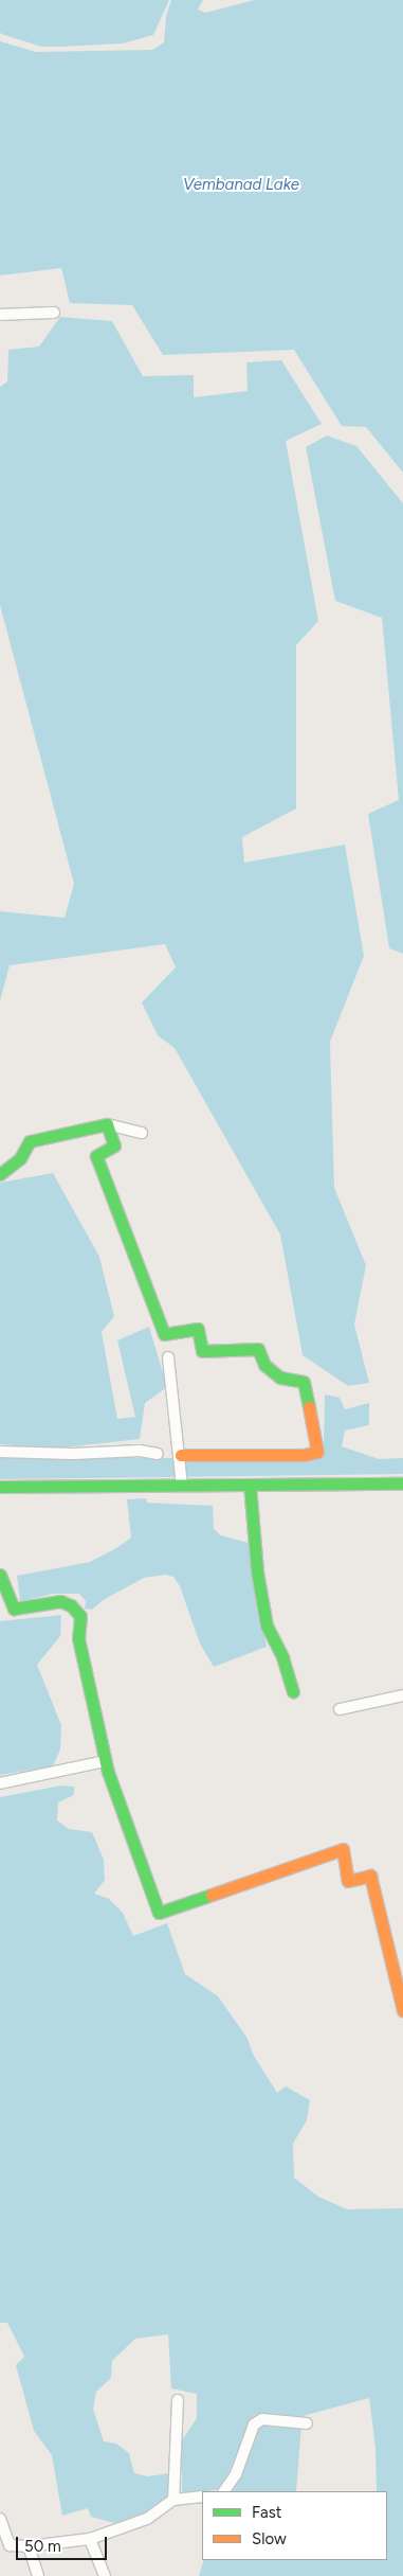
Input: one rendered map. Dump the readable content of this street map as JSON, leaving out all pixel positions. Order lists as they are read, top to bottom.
{
  "water": ["Vembanad Lake"],
  "legend": ["Fast", "Slow"],
  "scale_bar": "50 m"
}
